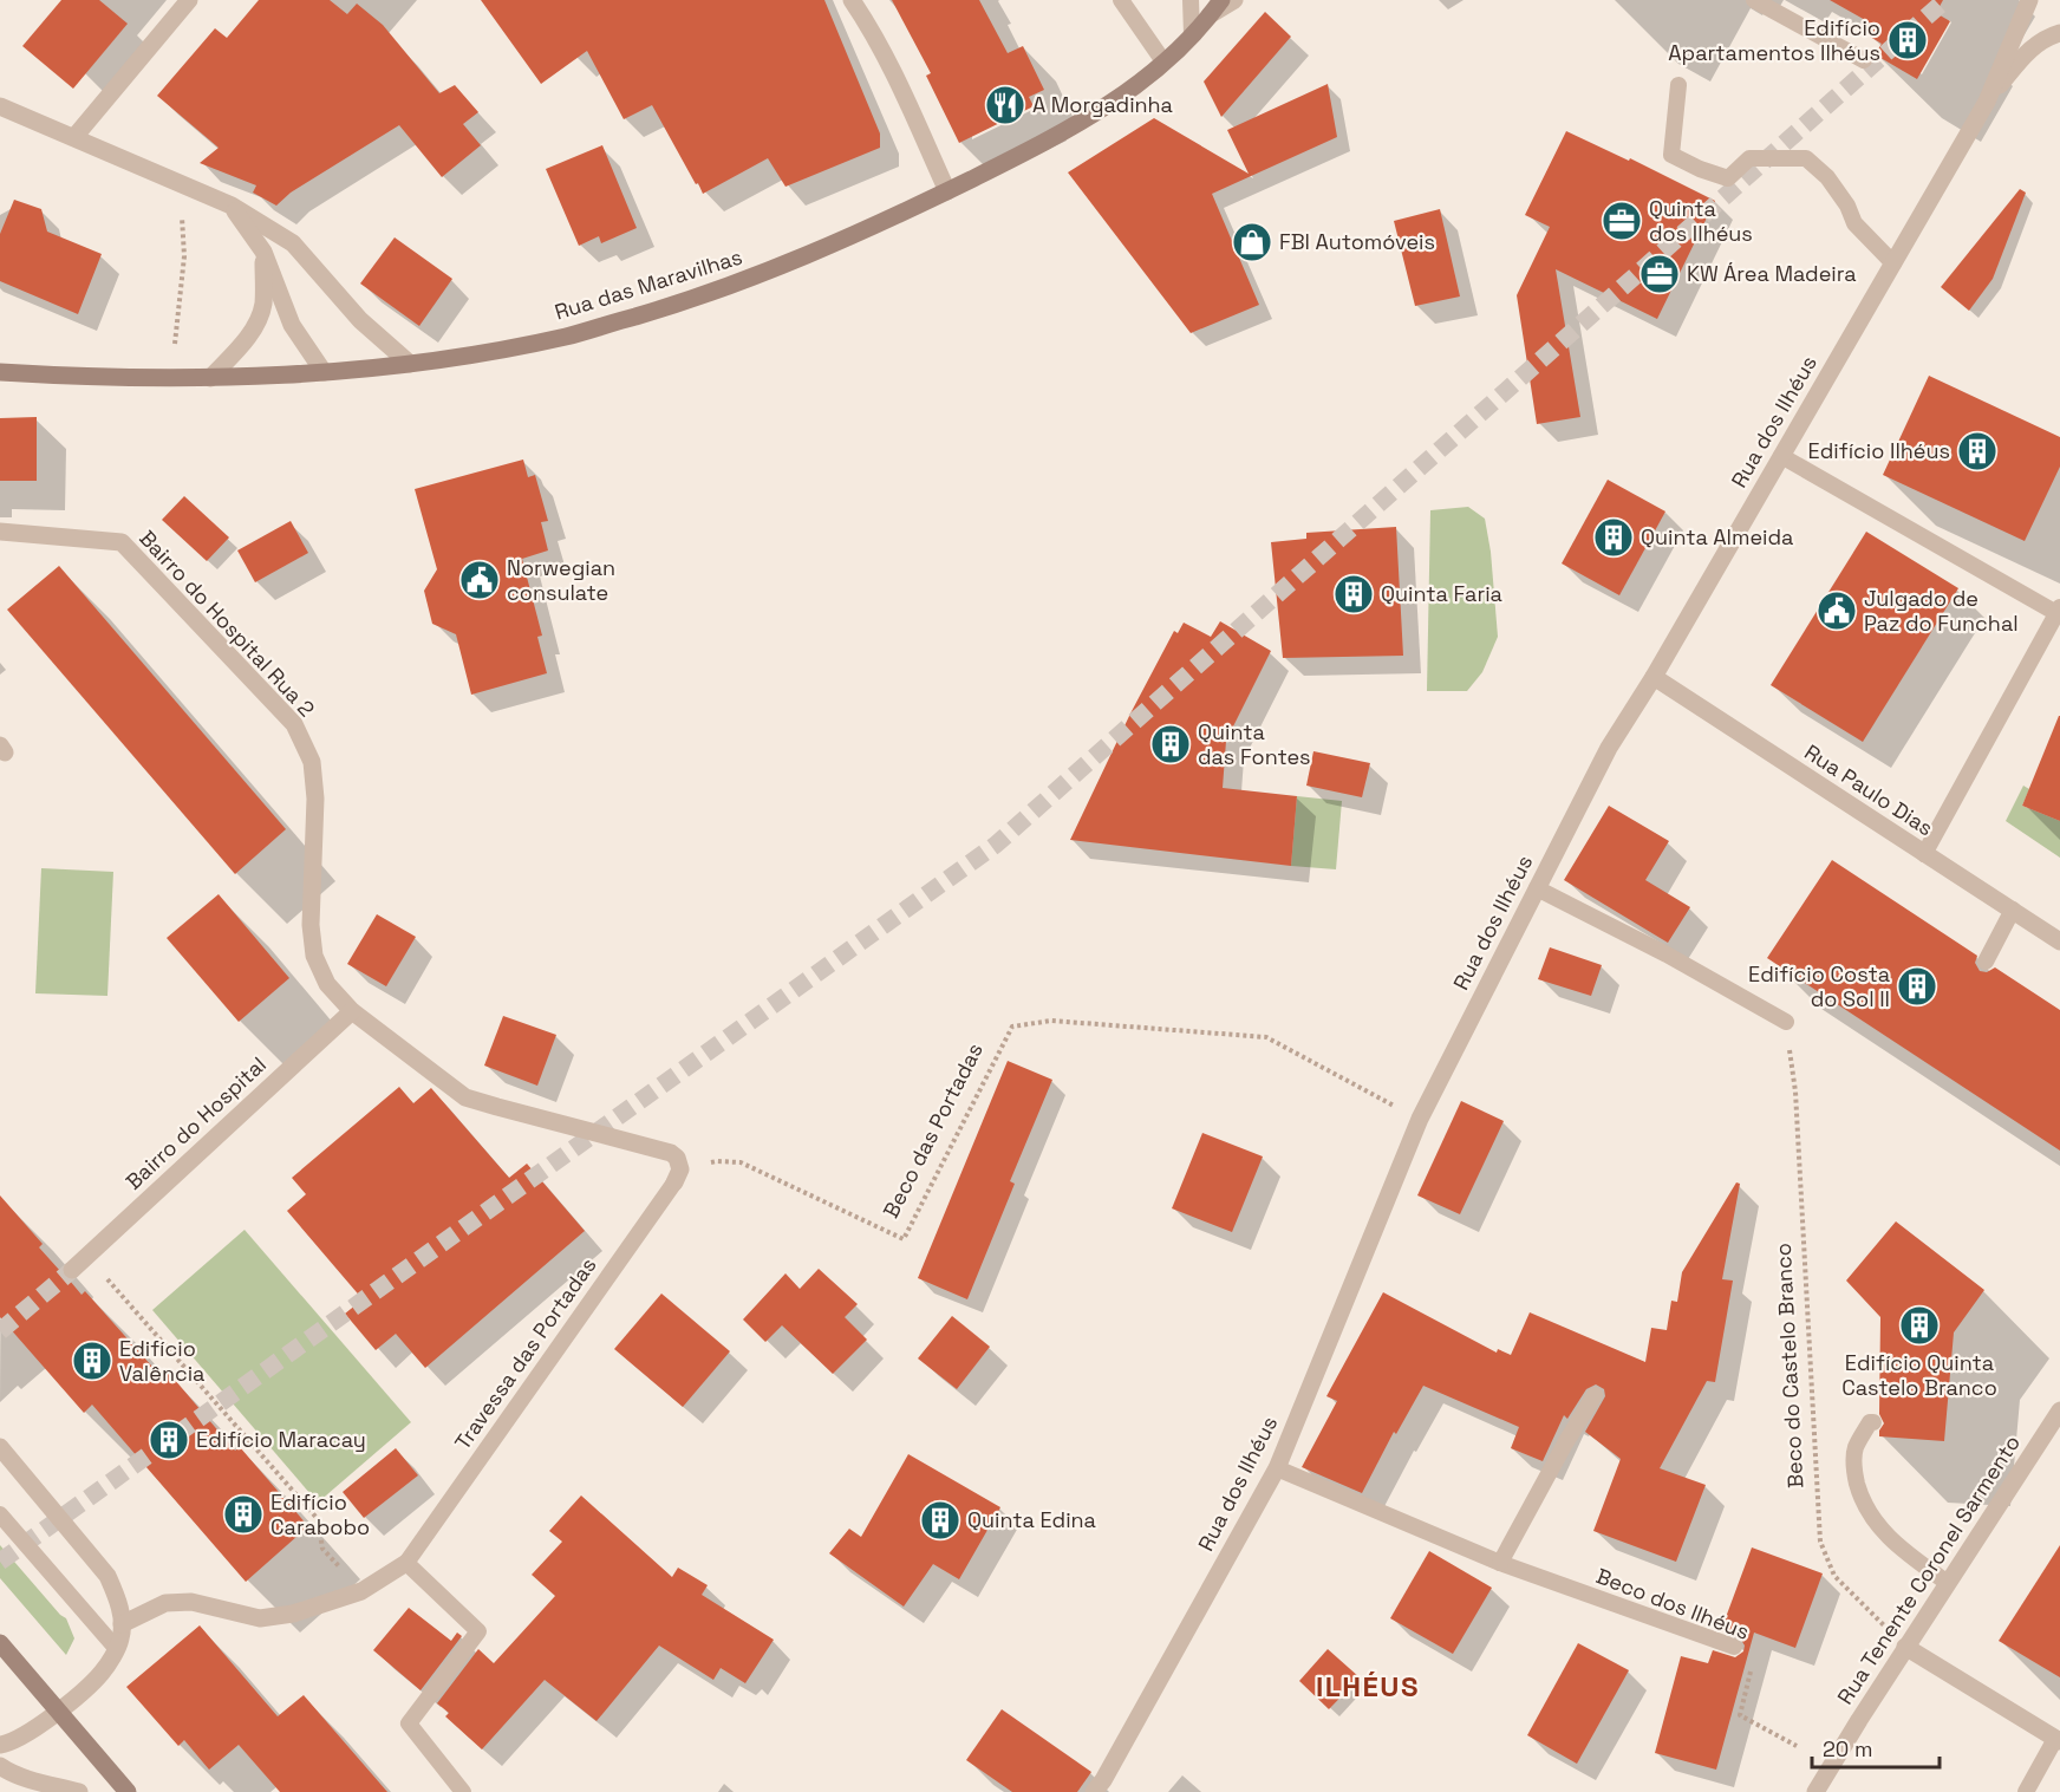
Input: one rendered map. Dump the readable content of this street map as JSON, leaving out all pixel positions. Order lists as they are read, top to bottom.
{
  "streets": {
    "main road": ["Rua das Maravilhas"],
    "street": [
      "Rua dos Ilhéus",
      "Bairro do Hospital Rua 2",
      "Rua Paulo Dias",
      "Bairro do Hospital",
      "Travessa das Portadas",
      "Rua Tenente Coronel Sarmento"
    ],
    "lane": ["Beco dos Ilhéus"],
    "path": ["Beco das Portadas", "Beco do Castelo Branco"]
  },
  "crossings": [
    ["Rua dos Ilhéus", "Rua Paulo Dias"],
    ["Rua dos Ilhéus", "Beco das Portadas"],
    ["Rua dos Ilhéus", "Beco dos Ilhéus"],
    ["Bairro do Hospital Rua 2", "Bairro do Hospital"],
    ["Beco das Portadas", "Travessa das Portadas"],
    ["Beco do Castelo Branco", "Rua Tenente Coronel Sarmento"]
  ],
  "districts": ["ILHÉUS"],
  "places": {
    "building": [
      "Edifício Apartamentos Ilhéus",
      "Edifício Ilhéus",
      "Quinta Almeida",
      "Quinta Faria",
      "Quinta das Fontes",
      "Edifício Costa do Sol II",
      "Edifício Quinta Castelo Branco",
      "Edifício Valência",
      "Edifício Maracay",
      "Edifício Carabobo",
      "Quinta Edina"
    ],
    "restaurant": ["A Morgadinha"],
    "office": ["Quinta dos Ilhéus", "KW Área Madeira"],
    "shop": ["FBI Automóveis"],
    "public building": ["Norwegian consulate", "Julgado de Paz do Funchal"]
  },
  "scale_bar": "20 m"
}
